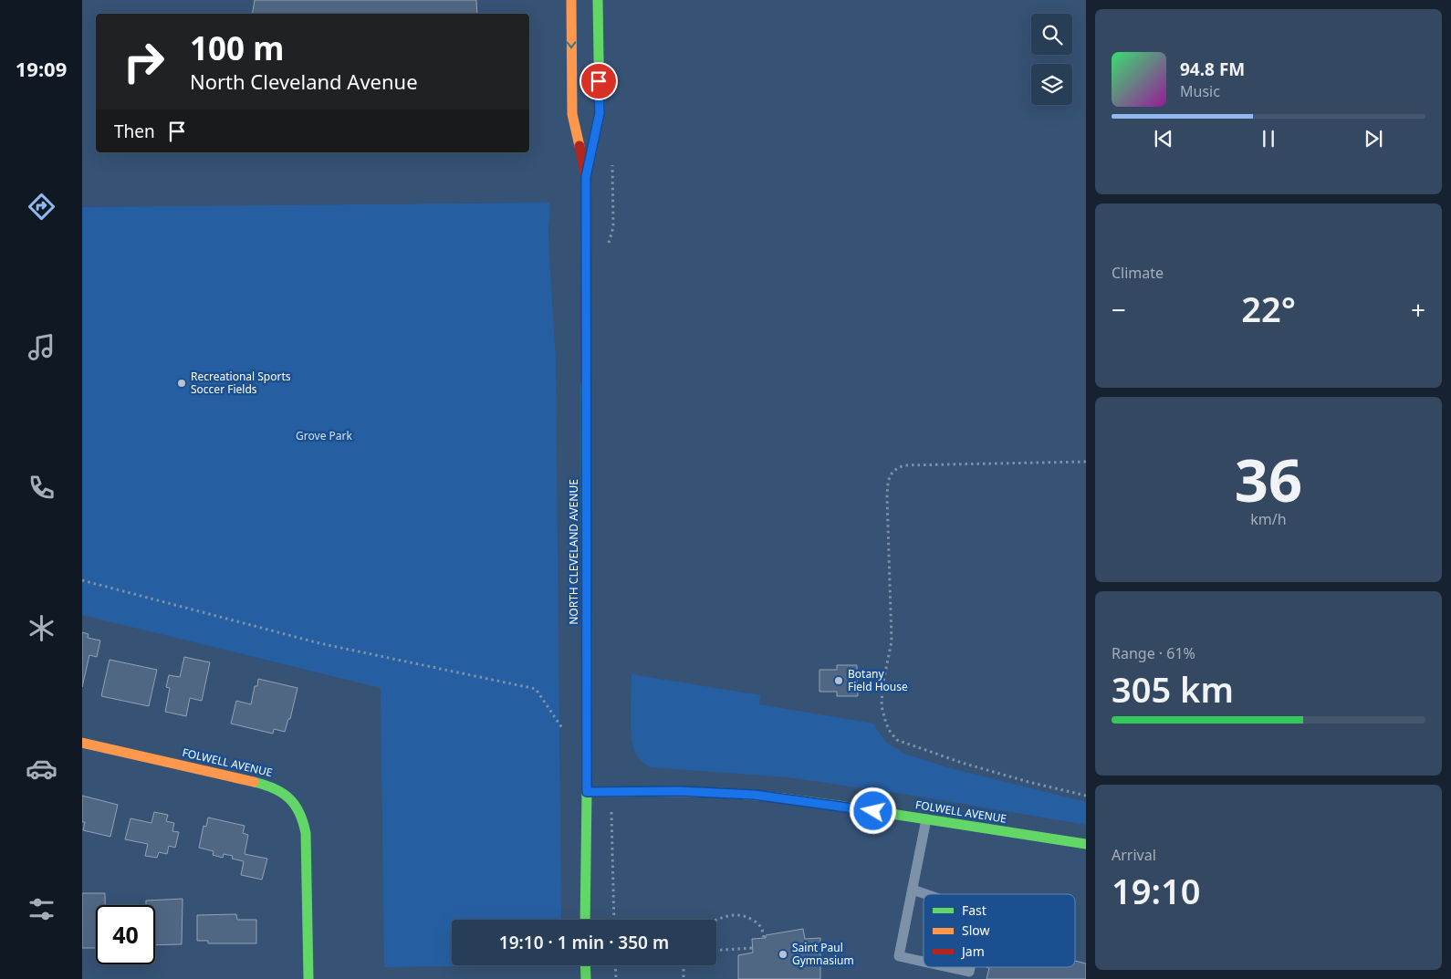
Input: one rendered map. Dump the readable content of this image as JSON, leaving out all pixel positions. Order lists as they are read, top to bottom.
{
  "streets": {
    "main road": ["NORTH CLEVELAND AVENUE", "FOLWELL AVENUE"]
  },
  "crossings": [
    ["NORTH CLEVELAND AVENUE", "FOLWELL AVENUE"]
  ],
  "parks": ["Grove Park"],
  "places": ["Recreational Sports Soccer Fields", "Botany Field House", "Saint Paul Gymnasium"],
  "legend": ["Fast", "Slow", "Jam"],
  "page": {
    "tabs": "19:09",
    "turn": ["100 m", "North Cleveland Avenue"],
    "song": ["94.8 FM", "Music"],
    "then": "Then",
    "tile": [
      "Climate",
      ["36", "km/h"],
      ["Range · 61%", "305 km"],
      ["Arrival", "19:10"]
    ],
    "heat": ["−", "22°", "+"],
    "limit": "40",
    "trip": "19:10 · 1 min · 350 m"
  }
}
